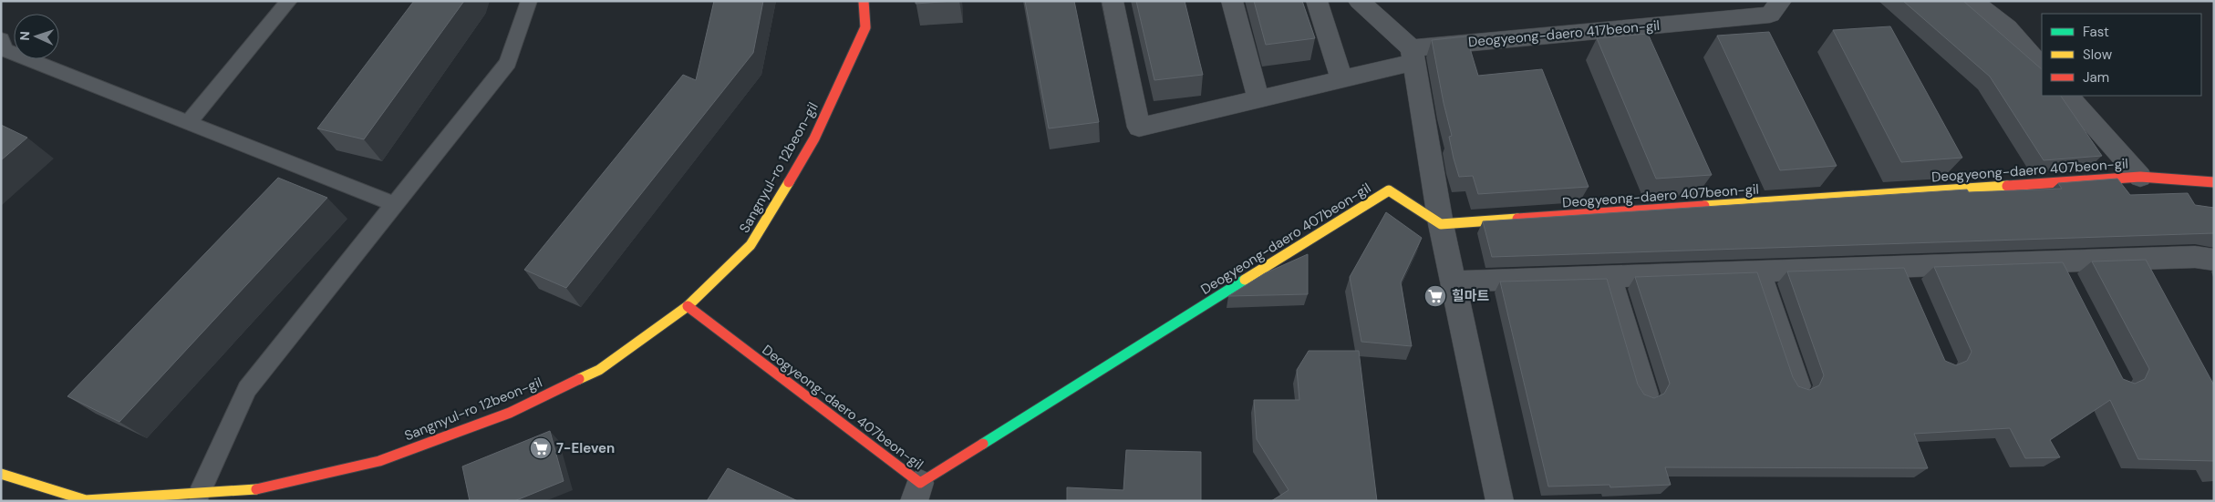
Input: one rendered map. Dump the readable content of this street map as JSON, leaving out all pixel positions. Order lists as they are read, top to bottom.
{
  "streets": {
    "street": ["Deogyeong-daero 417beon-gil", "Sangnyul-ro 12beon-gil", "Deogyeong-daero 407beon-gil"]
  },
  "crossings": [
    ["Sangnyul-ro 12beon-gil", "Deogyeong-daero 407beon-gil"]
  ],
  "places": {
    "supermarket": ["힐마트", "7-Eleven"]
  },
  "legend": ["Fast", "Slow", "Jam"],
  "north": "left"
}
